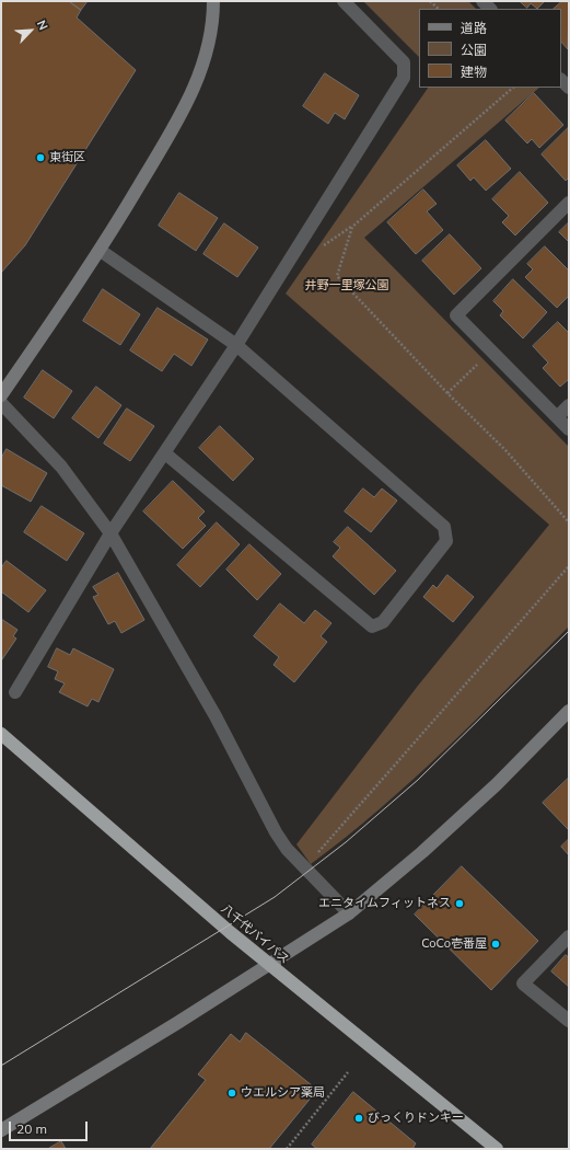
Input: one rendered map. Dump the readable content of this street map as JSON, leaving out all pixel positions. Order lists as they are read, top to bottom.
{
  "streets": {
    "highway": ["八千代バイパス"]
  },
  "parks": ["井野一里塚公園"],
  "places": [
    "東街区",
    "エニタイムフィットネス",
    "CoCo壱番屋",
    "ウエルシア薬局",
    "びっくりドンキー"
  ],
  "legend": ["道路", "公園", "建物"],
  "scale_bar": "20 m",
  "north": "top right"
}
